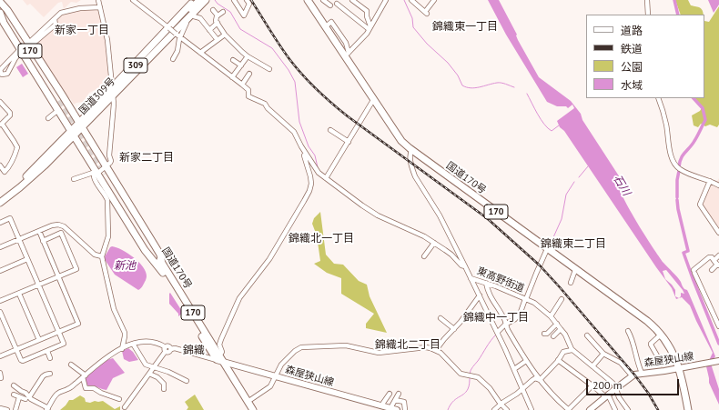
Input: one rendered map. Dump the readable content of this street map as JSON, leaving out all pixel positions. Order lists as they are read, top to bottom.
{
  "streets": {
    "highway": [
      "170",
      "309",
      "国道309号",
      "国道170号"
    ],
    "main road": ["森屋狭山線"],
    "street": ["東高野街道"]
  },
  "crossings": [
    ["309", "国道309号"],
    ["国道170号", "森屋狭山線"],
    ["東高野街道", "森屋狭山線"]
  ],
  "districts": [
    "錦織東一丁目",
    "新家一丁目",
    "新家二丁目",
    "錦織北一丁目",
    "錦織東二丁目",
    "錦織中一丁目",
    "錦織北二丁目",
    "錦織"
  ],
  "water": ["石川", "新池"],
  "legend": [
    "道路",
    "鉄道",
    "公園",
    "水域"
  ],
  "scale_bar": "200 m"
}
